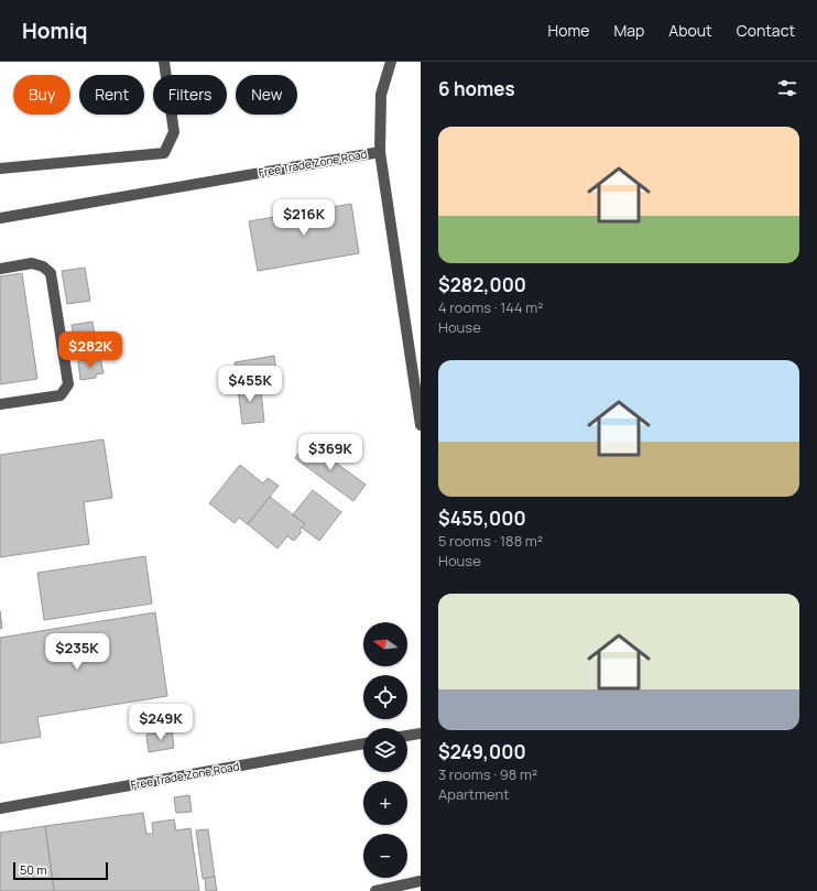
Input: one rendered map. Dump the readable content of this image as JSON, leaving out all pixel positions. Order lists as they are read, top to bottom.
{
  "streets": {
    "street": ["Free Trade Zone Road"]
  },
  "scale_bar": "50 m",
  "north": "left",
  "page": {
    "header": "Homiq",
    "nav": [
      "Home",
      "Map",
      "About",
      "Contact"
    ],
    "heading": "6 homes",
    "chip": [
      "Buy",
      "Rent",
      "Filters",
      "New"
    ],
    "list": [
      {
        "name": "$282,000",
        "note": "4 rooms · 144 m² · House"
      },
      {
        "name": "$455,000",
        "note": "5 rooms · 188 m² · House"
      },
      {
        "name": "$249,000",
        "note": "3 rooms · 98 m² · Apartment"
      }
    ],
    "price": [
      "$216K",
      "$282K",
      "$455K",
      "$369K",
      "$235K",
      "$249K"
    ],
    "map_buttons": ["+", "−"],
    "scale": "50 m"
  }
}
